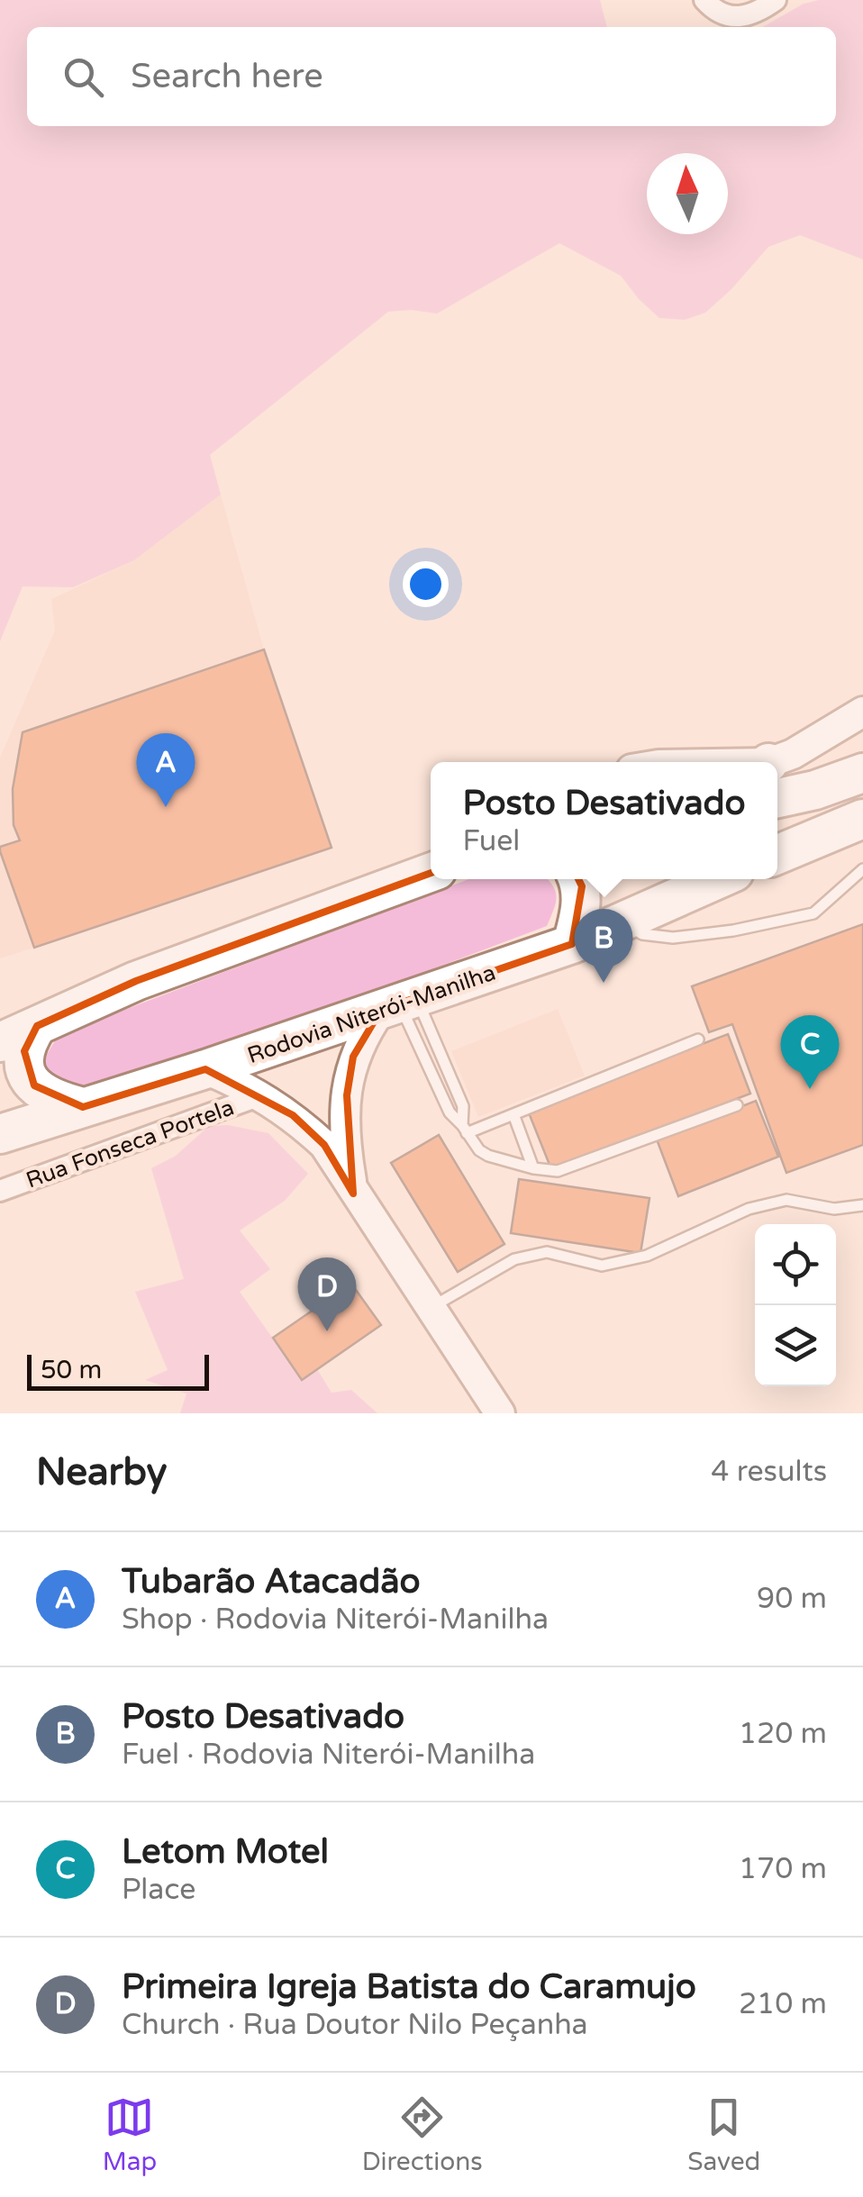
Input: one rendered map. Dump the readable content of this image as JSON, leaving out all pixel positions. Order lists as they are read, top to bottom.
{
  "streets": {
    "highway": ["Rodovia Niterói-Manilha"],
    "street": ["Rua Fonseca Portela"]
  },
  "scale_bar": "50 m",
  "north": "top",
  "page": {
    "search": "Search here",
    "pins": [
      "A",
      "B",
      "C",
      "D"
    ],
    "popup": ["Posto Desativado", "Fuel"],
    "scale": "50 m",
    "heading": ["Nearby", "4 results"],
    "list": [
      {
        "mark": "A",
        "name": "Tubarão Atacadão",
        "note": "Shop · Rodovia Niterói-Manilha",
        "value": "90 m"
      },
      {
        "mark": "B",
        "name": "Posto Desativado",
        "note": "Fuel · Rodovia Niterói-Manilha",
        "value": "120 m"
      },
      {
        "mark": "C",
        "name": "Letom Motel",
        "note": "Place",
        "value": "170 m"
      },
      {
        "mark": "D",
        "name": "Primeira Igreja Batista do Caramujo",
        "note": "Church · Rua Doutor Nilo Peçanha",
        "value": "210 m"
      }
    ],
    "nav": ["Map", "Directions", "Saved"]
  }
}
